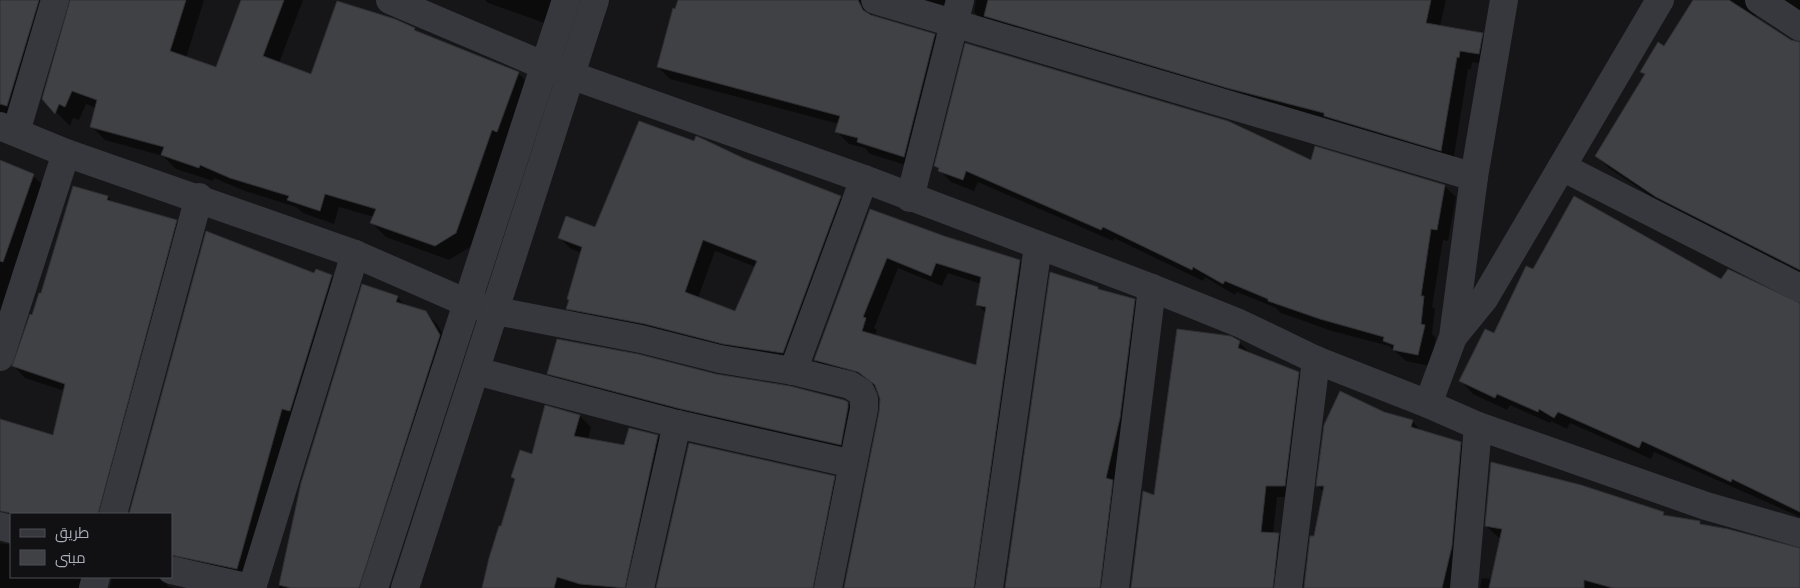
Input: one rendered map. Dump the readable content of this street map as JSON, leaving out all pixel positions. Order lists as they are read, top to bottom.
{
  "legend": ["طريق", "مبنى"]
}
